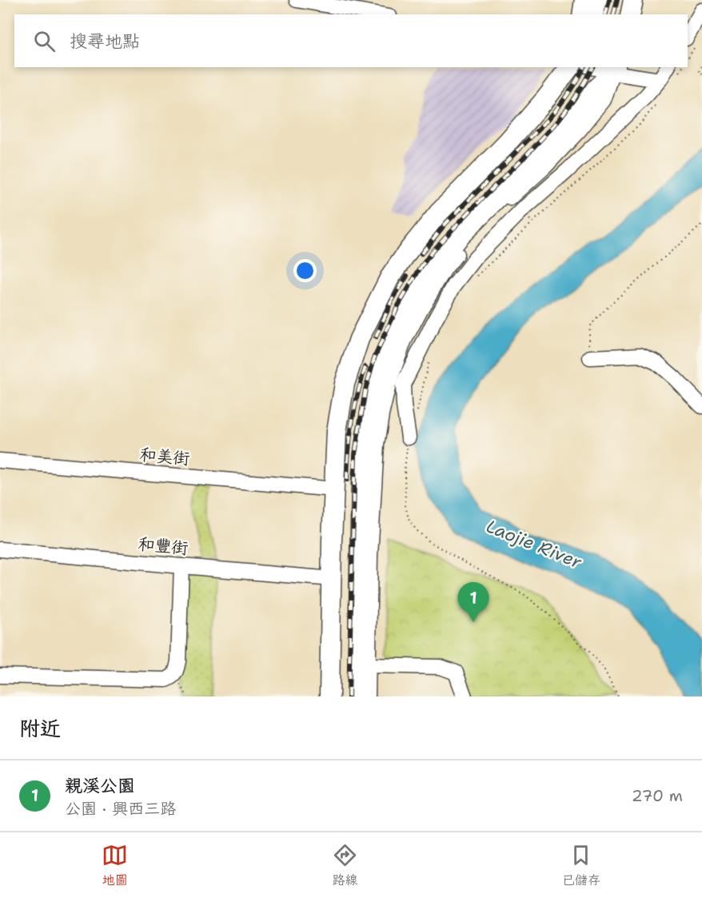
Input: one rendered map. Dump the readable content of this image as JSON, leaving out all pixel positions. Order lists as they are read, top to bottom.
{
  "streets": {
    "street": ["和美街", "和豐街"]
  },
  "water": ["Laojie River"],
  "page": {
    "search": "搜尋地點",
    "pins": "1",
    "heading": "附近",
    "list": [
      {
        "mark": "1",
        "name": "親溪公園",
        "note": "公園 · 興西三路",
        "value": "270 m"
      }
    ],
    "nav": ["地圖", "路線", "已儲存"]
  }
}
